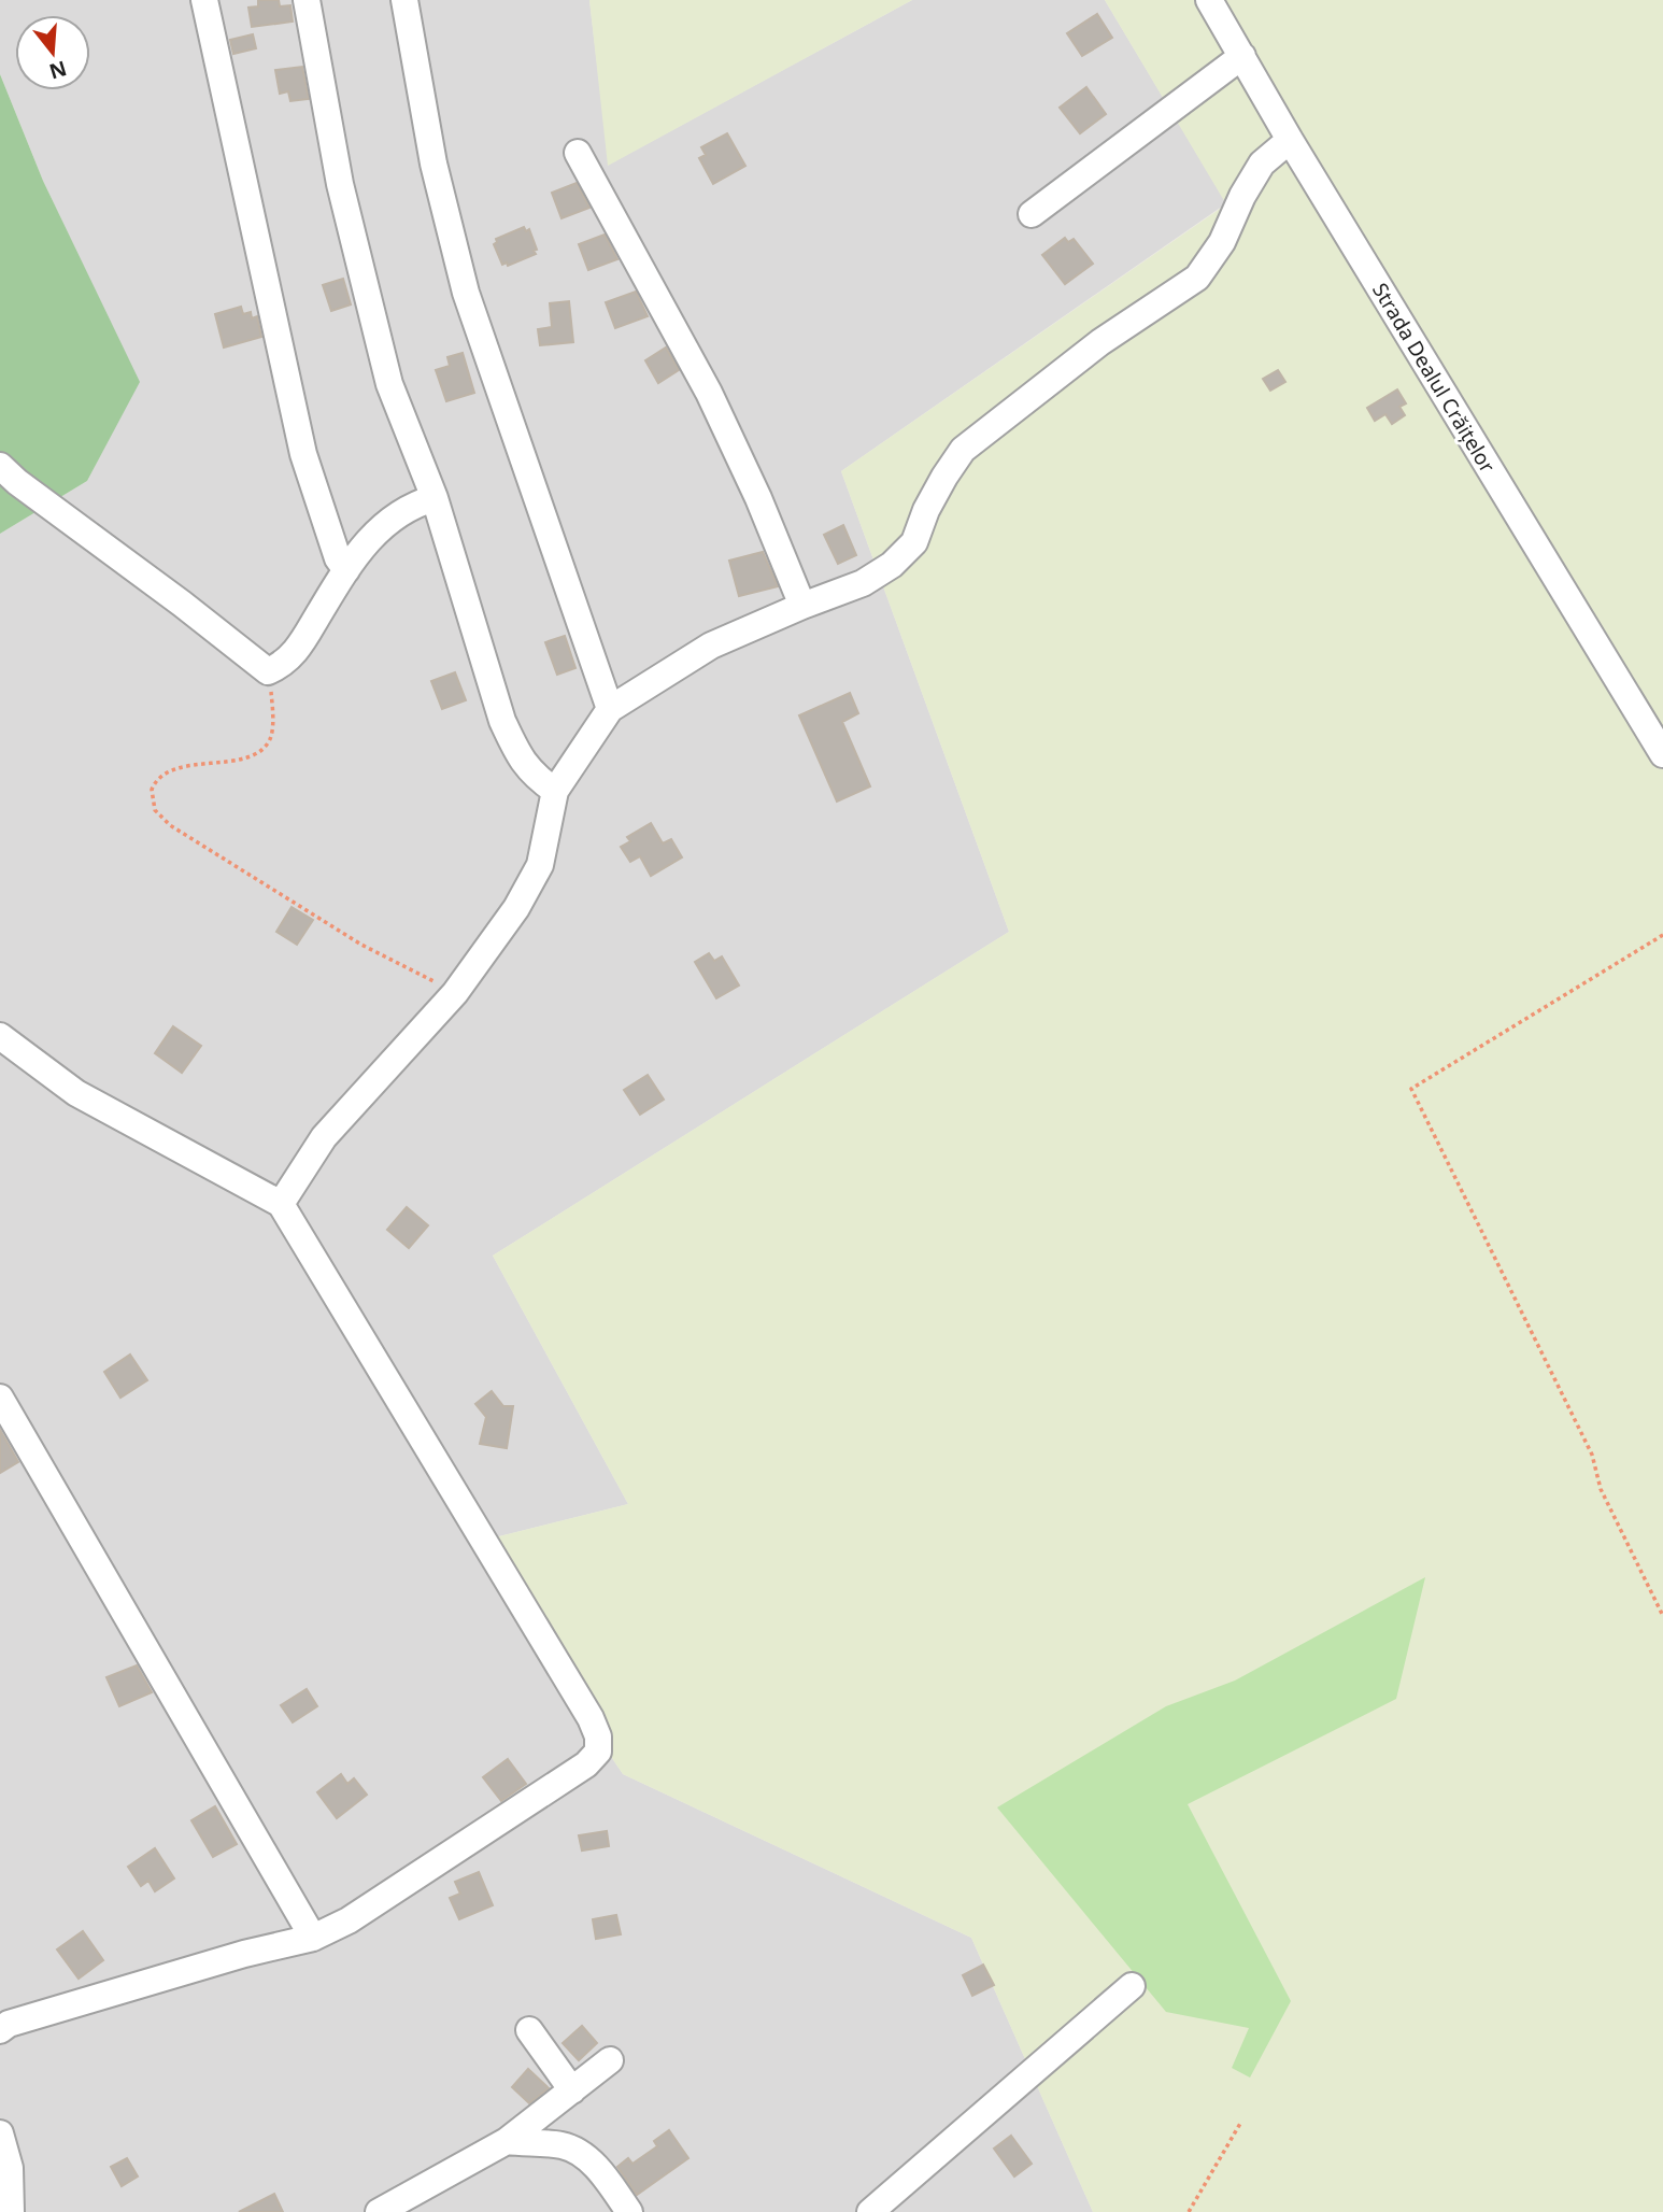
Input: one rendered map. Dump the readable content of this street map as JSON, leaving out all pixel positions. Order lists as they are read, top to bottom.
{
  "streets": {
    "street": ["Strada Dealul Crăițelor"]
  },
  "north": "bottom"
}
